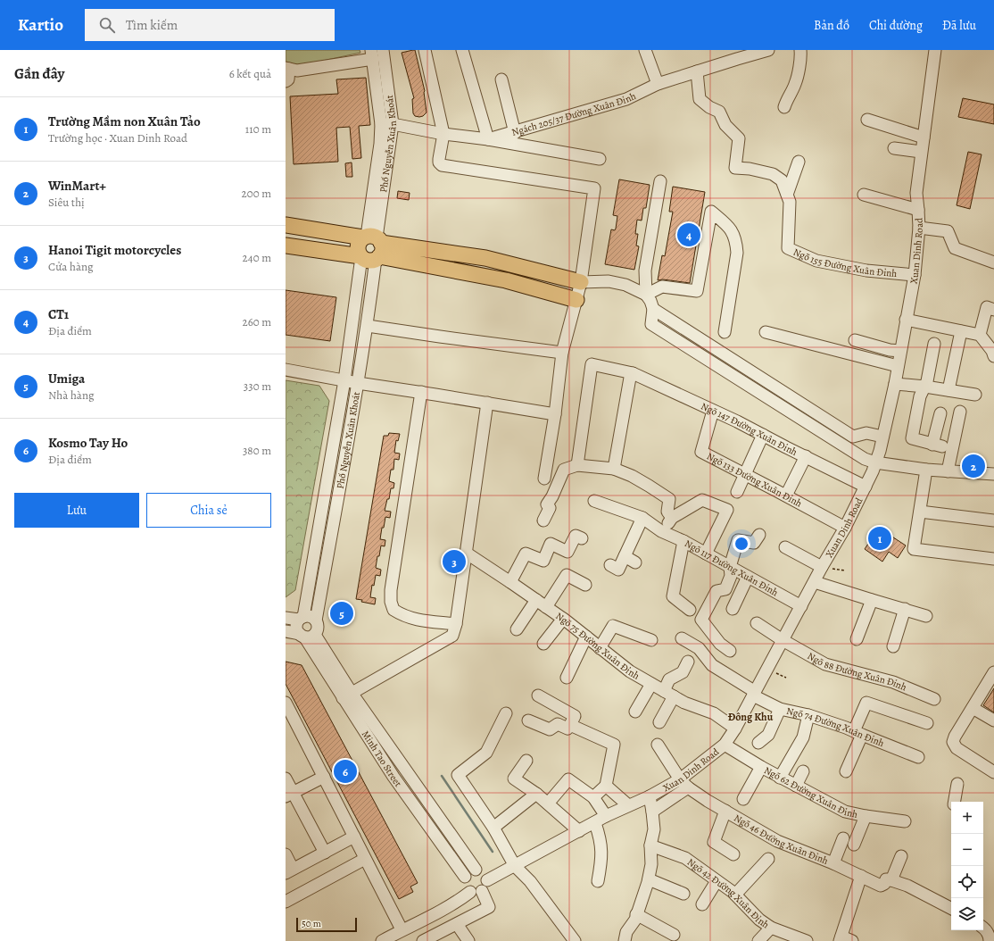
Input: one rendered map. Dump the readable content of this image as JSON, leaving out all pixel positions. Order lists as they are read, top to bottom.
{
  "streets": {
    "street": [
      "Ngách 205/37 Đường Xuân Đỉnh",
      "Phố Nguyễn Xuân Khoát",
      "Xuan Dinh Road",
      "Ngõ 155 Đường Xuân Đỉnh",
      "Ngõ 147 Đường Xuân Đỉnh",
      "Ngõ 133 Đường Xuân Đỉnh",
      "Ngõ 117 Đường Xuân Đỉnh",
      "Ngõ 75 Đường Xuân Đỉnh",
      "Ngõ 88 Đường Xuân Đỉnh",
      "Ngõ 74 Đường Xuân Đỉnh",
      "Minh Tao Street",
      "Ngõ 62 Đường Xuân Đỉnh",
      "Ngõ 46 Đường Xuân Đỉnh",
      "Ngõ 42 Đường Xuân Đỉnh"
    ]
  },
  "crossings": [
    ["Ngách 205/37 Đường Xuân Đỉnh", "Ngõ 155 Đường Xuân Đỉnh"],
    ["Phố Nguyễn Xuân Khoát", "Minh Tao Street"],
    ["Xuan Dinh Road", "Ngõ 155 Đường Xuân Đỉnh"],
    ["Xuan Dinh Road", "Ngõ 147 Đường Xuân Đỉnh"],
    ["Xuan Dinh Road", "Ngõ 133 Đường Xuân Đỉnh"],
    ["Xuan Dinh Road", "Ngõ 117 Đường Xuân Đỉnh"],
    ["Xuan Dinh Road", "Ngõ 75 Đường Xuân Đỉnh"],
    ["Xuan Dinh Road", "Ngõ 88 Đường Xuân Đỉnh"],
    ["Xuan Dinh Road", "Ngõ 74 Đường Xuân Đỉnh"],
    ["Xuan Dinh Road", "Minh Tao Street"],
    ["Xuan Dinh Road", "Ngõ 62 Đường Xuân Đỉnh"],
    ["Xuan Dinh Road", "Ngõ 46 Đường Xuân Đỉnh"],
    ["Ngõ 147 Đường Xuân Đỉnh", "Ngõ 133 Đường Xuân Đỉnh"]
  ],
  "districts": ["Đông Khu"],
  "scale_bar": "50 m",
  "page": {
    "header": "Kartio",
    "search": "Tìm kiếm",
    "nav": ["Bản đồ", "Chỉ đường", "Đã lưu"],
    "heading": ["Gần đây", "6 kết quả"],
    "list": [
      {
        "mark": "1",
        "name": "Trường Mầm non Xuân Tảo",
        "note": "Trường học · Xuan Dinh Road",
        "value": "110 m"
      },
      {
        "mark": "2",
        "name": "WinMart+",
        "note": "Siêu thị",
        "value": "200 m"
      },
      {
        "mark": "3",
        "name": "Hanoi Tigit motorcycles",
        "note": "Cửa hàng",
        "value": "240 m"
      },
      {
        "mark": "4",
        "name": "CT1",
        "note": "Địa điểm",
        "value": "260 m"
      },
      {
        "mark": "5",
        "name": "Umiga",
        "note": "Nhà hàng",
        "value": "330 m"
      },
      {
        "mark": "6",
        "name": "Kosmo Tay Ho",
        "note": "Địa điểm",
        "value": "380 m"
      }
    ],
    "pins": [
      "4",
      "2",
      "1",
      "3",
      "5",
      "6"
    ],
    "buttons": ["Lưu", "Chia sẻ"],
    "map_buttons": ["+", "−"],
    "scale": "50 m"
  }
}
